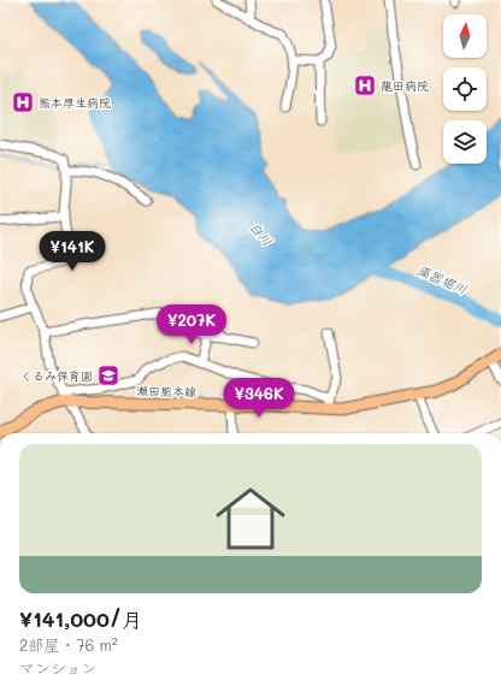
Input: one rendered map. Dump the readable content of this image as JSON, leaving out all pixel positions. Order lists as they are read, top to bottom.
{
  "streets": {
    "main road": ["瀬田熊本線"]
  },
  "water": ["白川", "藻器堀川"],
  "places": {
    "hospital": ["龍田病院", "熊本厚生病院"],
    "school or university": ["くるみ保育園"]
  },
  "north": "top",
  "page": {
    "price": ["¥141K", "¥207K", "¥346K"],
    "list": [
      {
        "name": "¥141,000/月",
        "note": "2部屋 · 76 m² · マンション"
      }
    ]
  }
}
